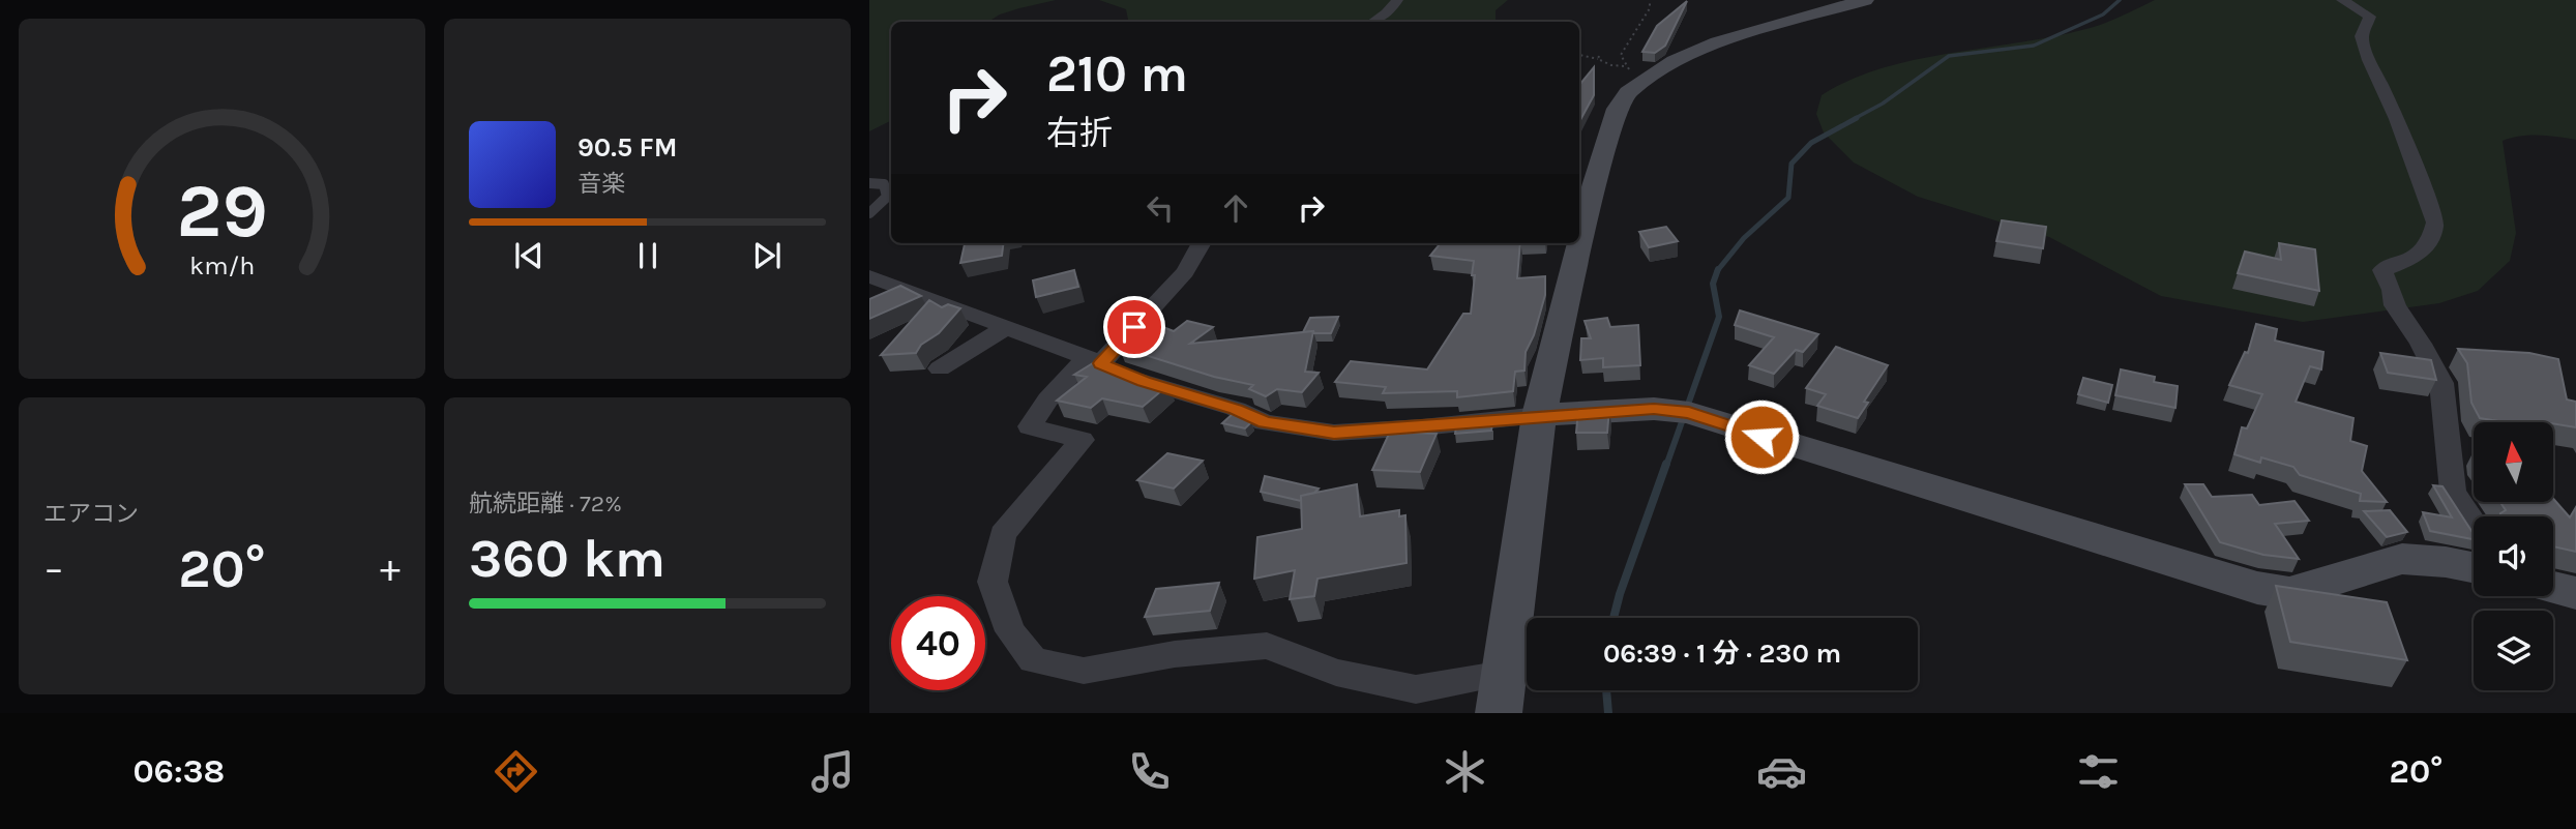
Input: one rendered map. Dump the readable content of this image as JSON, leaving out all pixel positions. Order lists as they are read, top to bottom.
{
  "north": "top",
  "page": {
    "turn": ["210 m", "右折"],
    "song": ["90.5 FM", "音楽"],
    "tile": [
      "エアコン",
      ["航続距離 · 72%", "360 km"]
    ],
    "heat": ["−", "20°", "+"],
    "limit": "40",
    "trip": "06:39 · 1 分 · 230 m",
    "tabs": ["06:38", "20°"],
    "gauge": ["29", "km/h"]
  }
}
